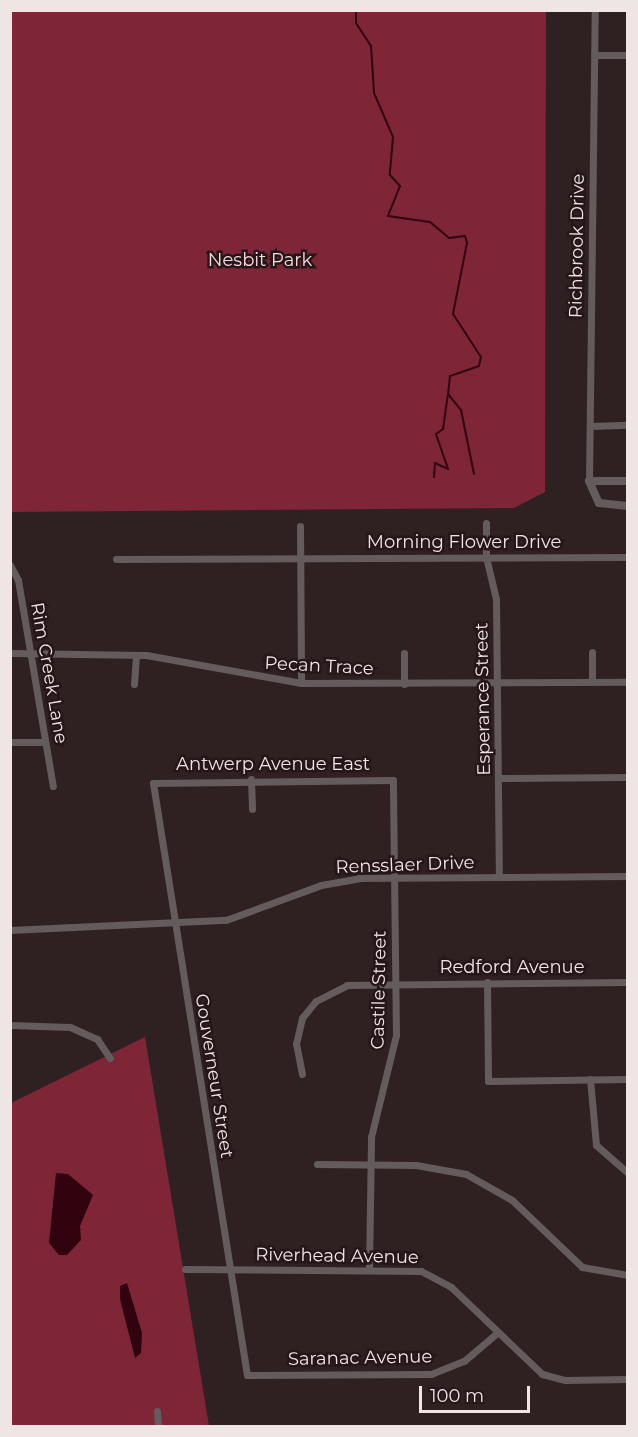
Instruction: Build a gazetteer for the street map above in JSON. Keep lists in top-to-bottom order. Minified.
{"streets":{"street":["Richbrook Drive","Morning Flower Drive","Pecan Trace","Rim Creek Lane","Esperance Street","Antwerp Avenue East","Rensslaer Drive","Redford Avenue","Castile Street","Gouverneur Street","Riverhead Avenue","Saranac Avenue"]},"crossings":[["Morning Flower Drive","Esperance Street"],["Pecan Trace","Rim Creek Lane"],["Pecan Trace","Esperance Street"],["Esperance Street","Rensslaer Drive"],["Antwerp Avenue East","Castile Street"],["Antwerp Avenue East","Gouverneur Street"],["Rensslaer Drive","Castile Street"],["Rensslaer Drive","Gouverneur Street"],["Redford Avenue","Castile Street"],["Castile Street","Riverhead Avenue"],["Gouverneur Street","Riverhead Avenue"],["Gouverneur Street","Saranac Avenue"],["Riverhead Avenue","Saranac Avenue"]],"parks":["Nesbit Park"],"scale_bar":"100 m"}
